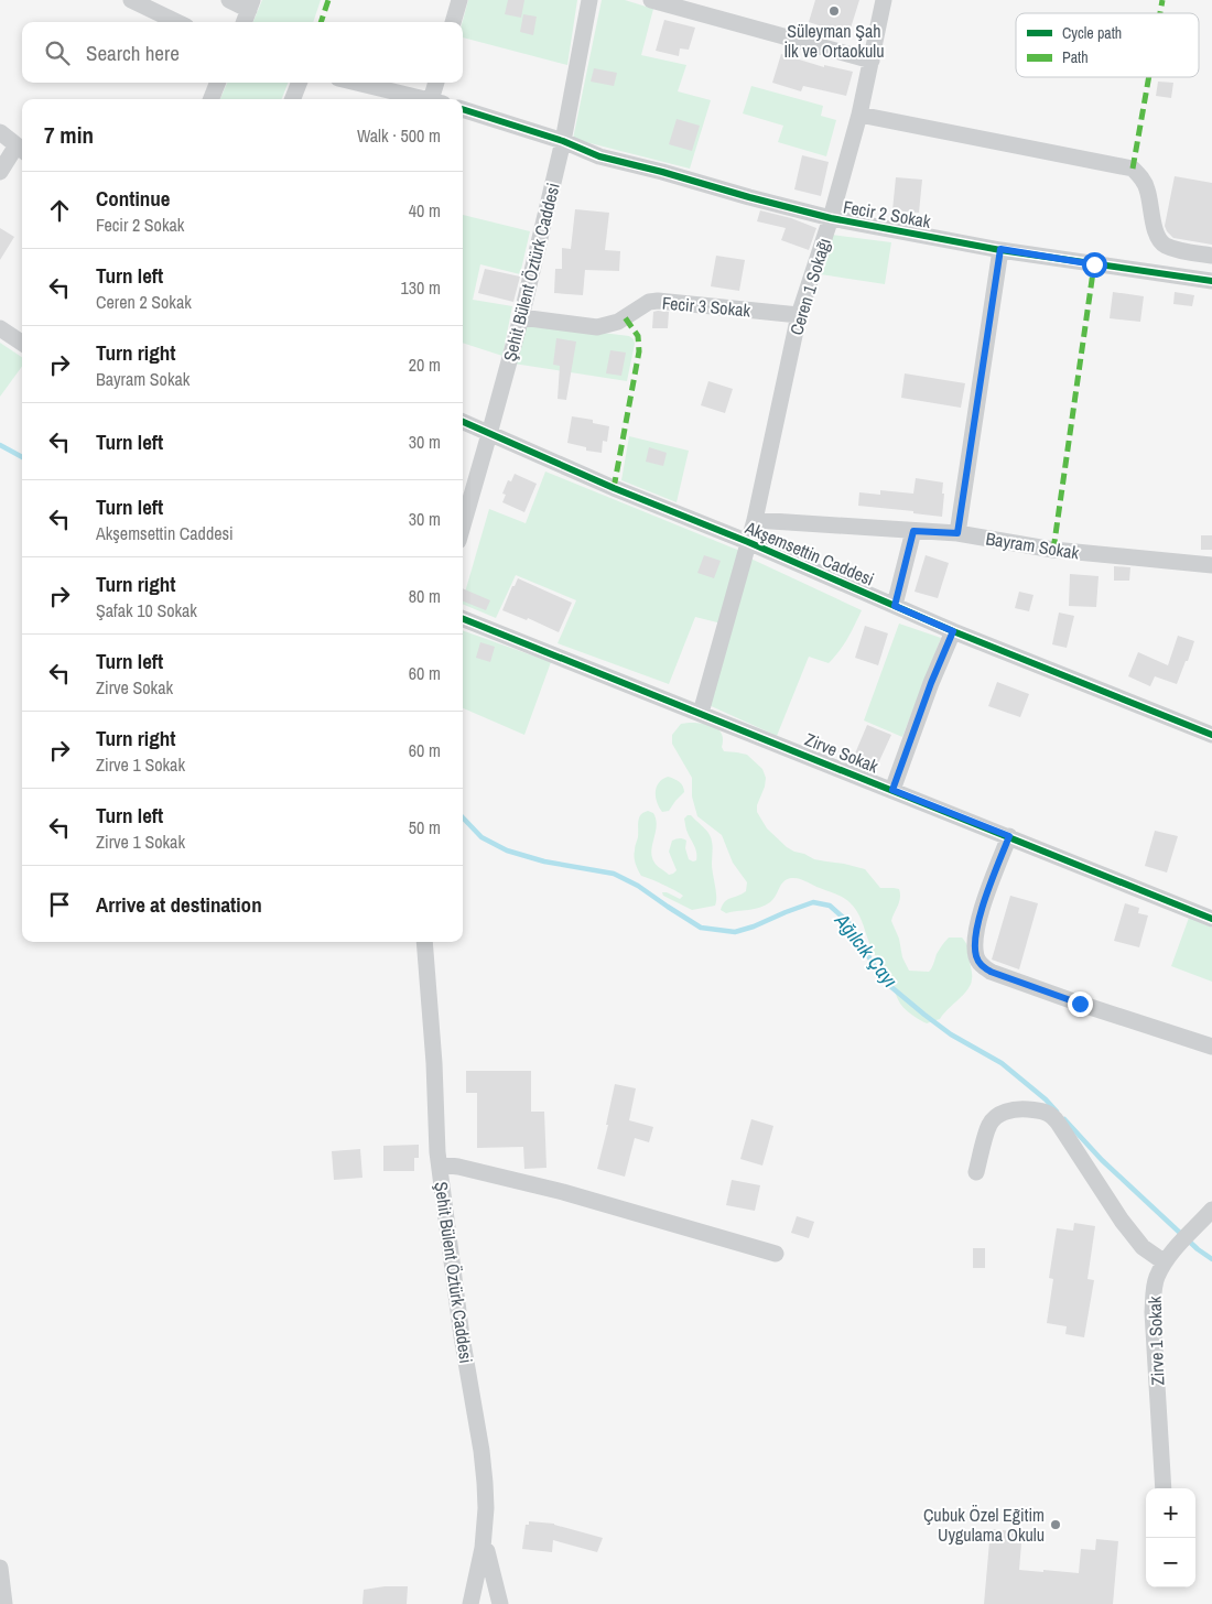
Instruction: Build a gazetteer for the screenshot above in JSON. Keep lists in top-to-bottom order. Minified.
{"streets":{"street":["Fecir 2 Sokak","Şehit Bülent Öztürk Caddesi","Ceren 1 Sokağı","Fecir 3 Sokak","Bayram Sokak","Akşemsettin Caddesi","Zirve Sokak","Zirve 1 Sokak"]},"crossings":[["Fecir 2 Sokak","Şehit Bülent Öztürk Caddesi"],["Fecir 2 Sokak","Ceren 1 Sokağı"],["Şehit Bülent Öztürk Caddesi","Fecir 3 Sokak"],["Şehit Bülent Öztürk Caddesi","Akşemsettin Caddesi"],["Ceren 1 Sokağı","Fecir 3 Sokak"],["Ceren 1 Sokağı","Bayram Sokak"],["Ceren 1 Sokağı","Akşemsettin Caddesi"],["Ceren 1 Sokağı","Zirve Sokak"]],"water":["Ağılcık Çayı"],"places":["Süleyman Şah İlk ve Ortaokulu","Çubuk Özel Eğitim Uygulama Okulu"],"legend":["Cycle path","Path"],"page":{"search":"Search here","heading":["7 min","Walk · 500 m"],"list":[["Continue","Fecir 2 Sokak","40 m"],["Turn left","Ceren 2 Sokak","130 m"],["Turn right","Bayram Sokak","20 m"],["Turn left","30 m"],["Turn left","Akşemsettin Caddesi","30 m"],["Turn right","Şafak 10 Sokak","80 m"],["Turn left","Zirve Sokak","60 m"],["Turn right","Zirve 1 Sokak","60 m"],["Turn left","Zirve 1 Sokak","50 m"],"Arrive at destination"],"map_buttons":["+","−"]}}
